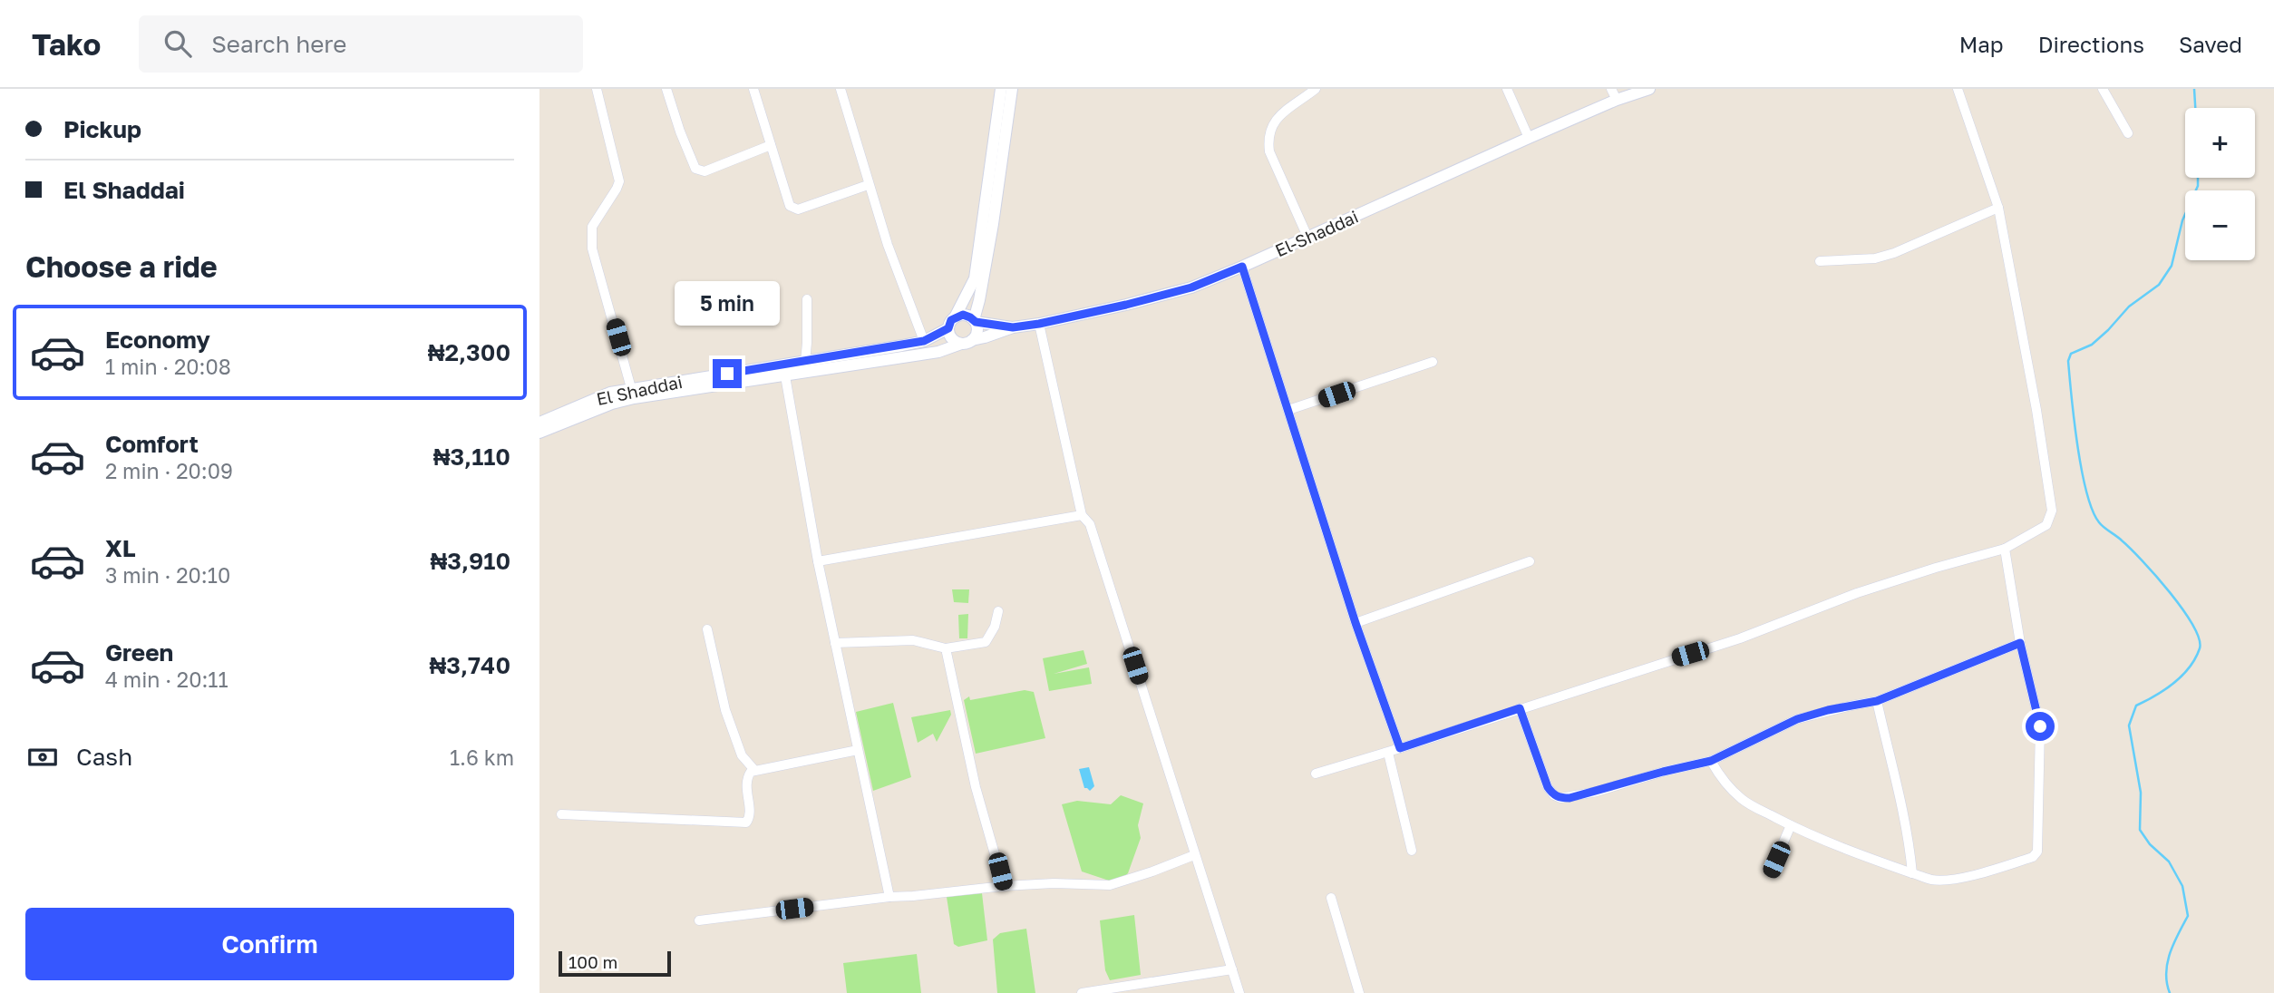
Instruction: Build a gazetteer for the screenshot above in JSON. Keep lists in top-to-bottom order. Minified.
{"streets":{"street":["El-Shaddai","El Shaddai"]},"scale_bar":"100 m","page":{"header":"Tako","search":"Search here","nav":["Map","Directions","Saved"],"banner":["Pickup","El Shaddai"],"map_buttons":["+","−"],"heading":"Choose a ride","bubble":"5 min","list":[{"name":"Economy","note":"1 min · 20:08","value":"₦2,300"},{"name":"Comfort","note":"2 min · 20:09","value":"₦3,110"},{"name":"XL","note":"3 min · 20:10","value":"₦3,910"},{"name":"Green","note":"4 min · 20:11","value":"₦3,740"}],"pay":["Cash","1.6 km"],"buttons":"Confirm","scale":"100 m"}}
